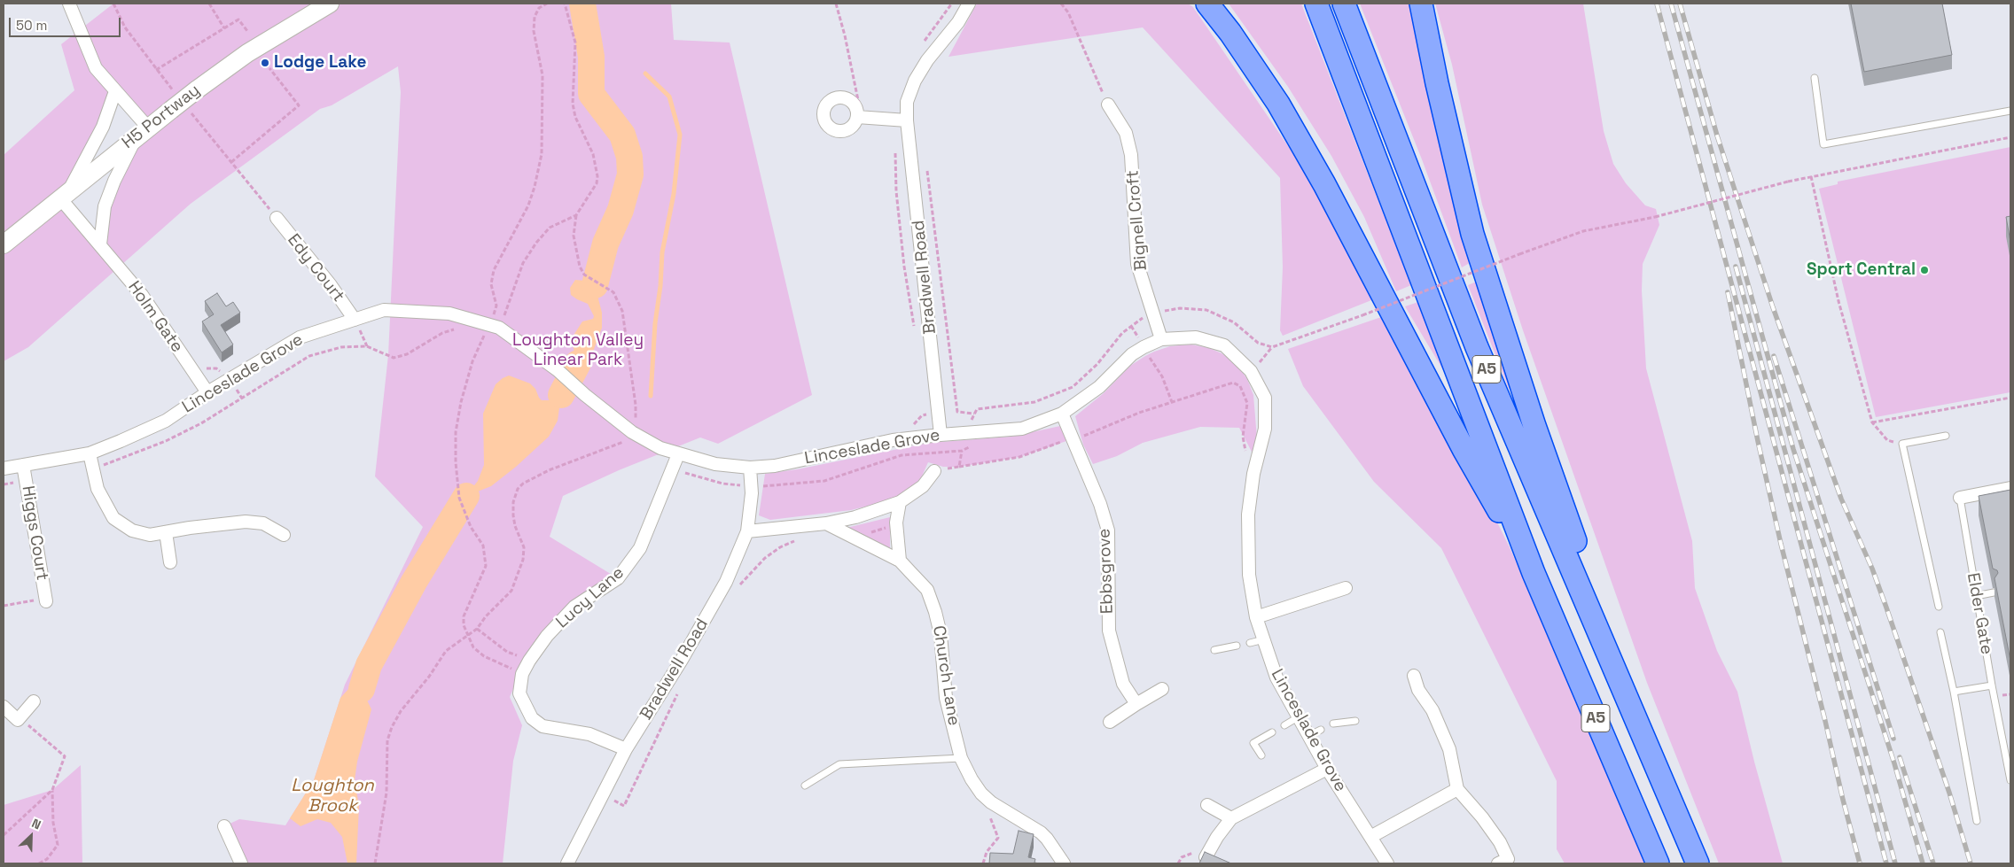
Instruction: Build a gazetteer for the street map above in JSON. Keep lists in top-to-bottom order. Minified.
{"streets":{"highway":["A5"],"street":["H5 Portway","Bignell Croft","Edy Court","Bradwell Road","Holm Gate","Linceslade Grove","Higgs Court","Ebbsgrove","Lucy Lane","Elder Gate","Church Lane"]},"crossings":[["H5 Portway","Holm Gate"],["Bignell Croft","Linceslade Grove"],["Edy Court","Linceslade Grove"],["Bradwell Road","Linceslade Grove"],["Bradwell Road","Lucy Lane"],["Holm Gate","Linceslade Grove"],["Linceslade Grove","Higgs Court"],["Linceslade Grove","Ebbsgrove"],["Linceslade Grove","Lucy Lane"]],"water":["Loughton Brook"],"parks":["Loughton Valley Linear Park"],"places":["Lodge Lake","Sport Central"],"scale_bar":"50 m","north":"top right"}
